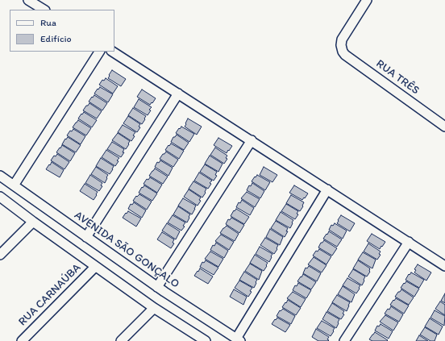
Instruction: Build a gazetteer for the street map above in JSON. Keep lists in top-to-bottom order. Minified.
{"streets":{"street":["RUA TRÊS","AVENIDA SÃO GONÇALO","RUA CARNAÚBA"]},"legend":["Rua","Edifício"]}
